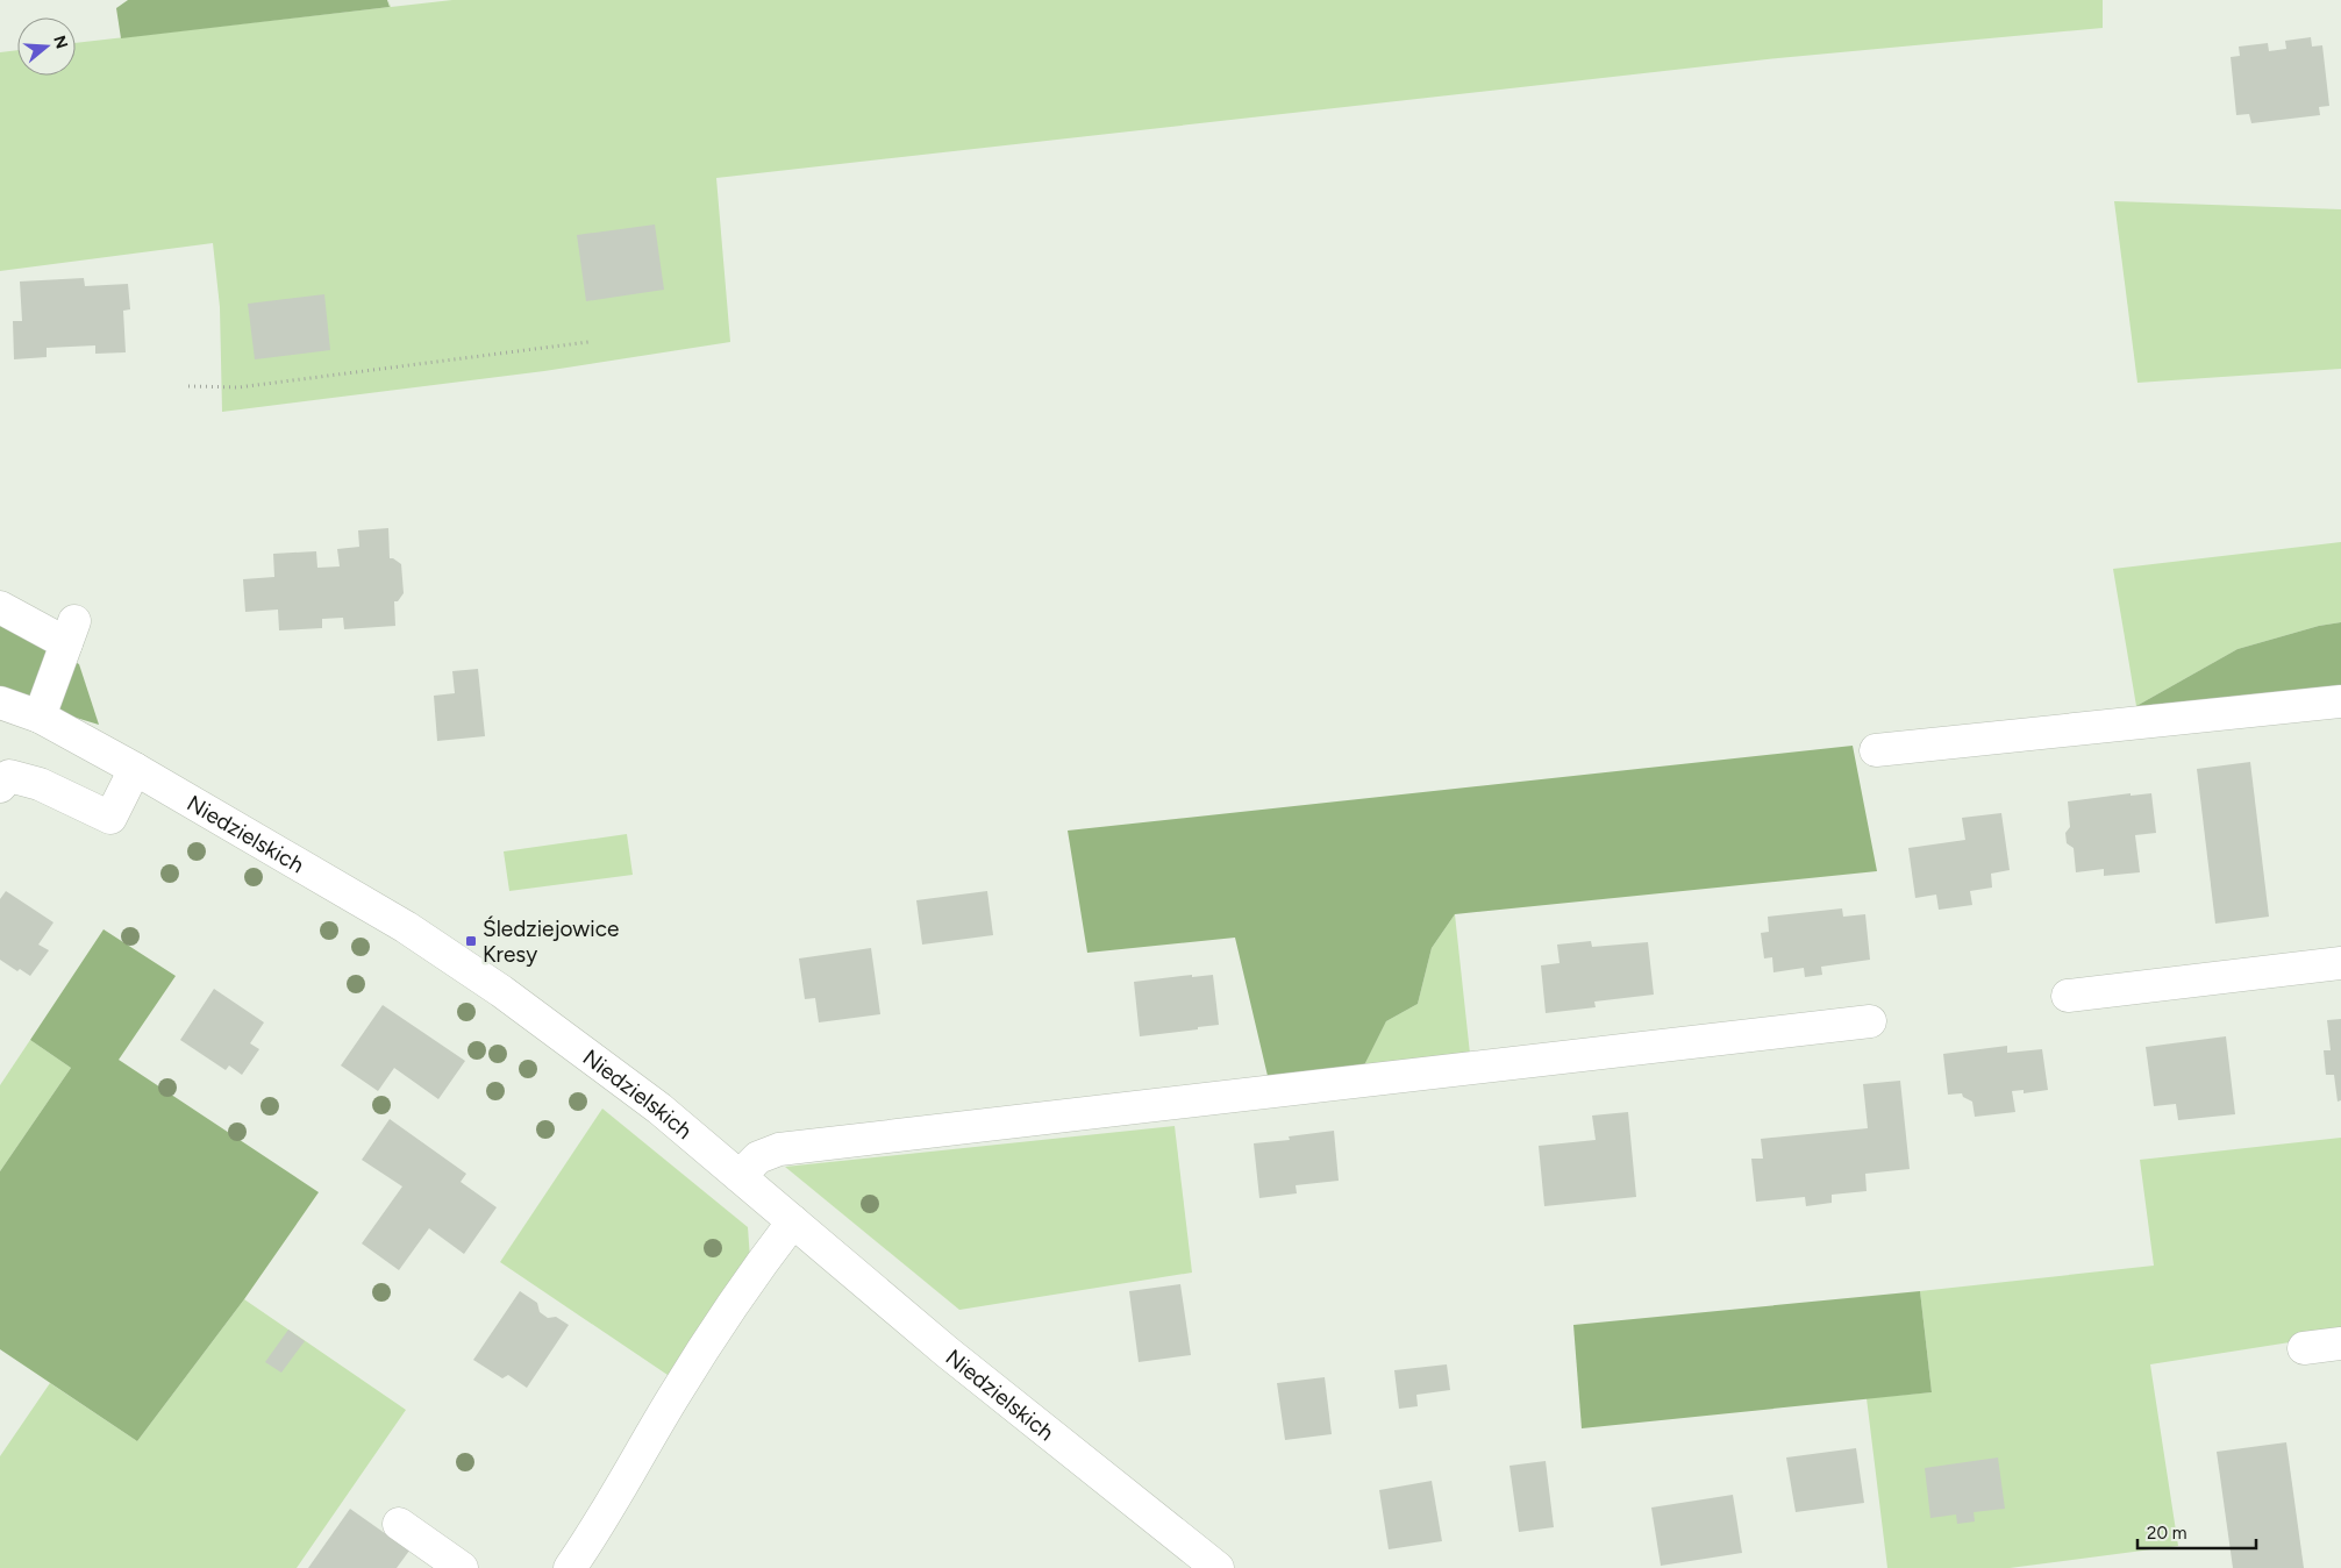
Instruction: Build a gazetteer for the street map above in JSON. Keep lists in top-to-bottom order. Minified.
{"streets":{"street":["Niedzielskich"]},"places":{"transit":["Śledziejowice Kresy"]},"scale_bar":"20 m","north":"right"}
